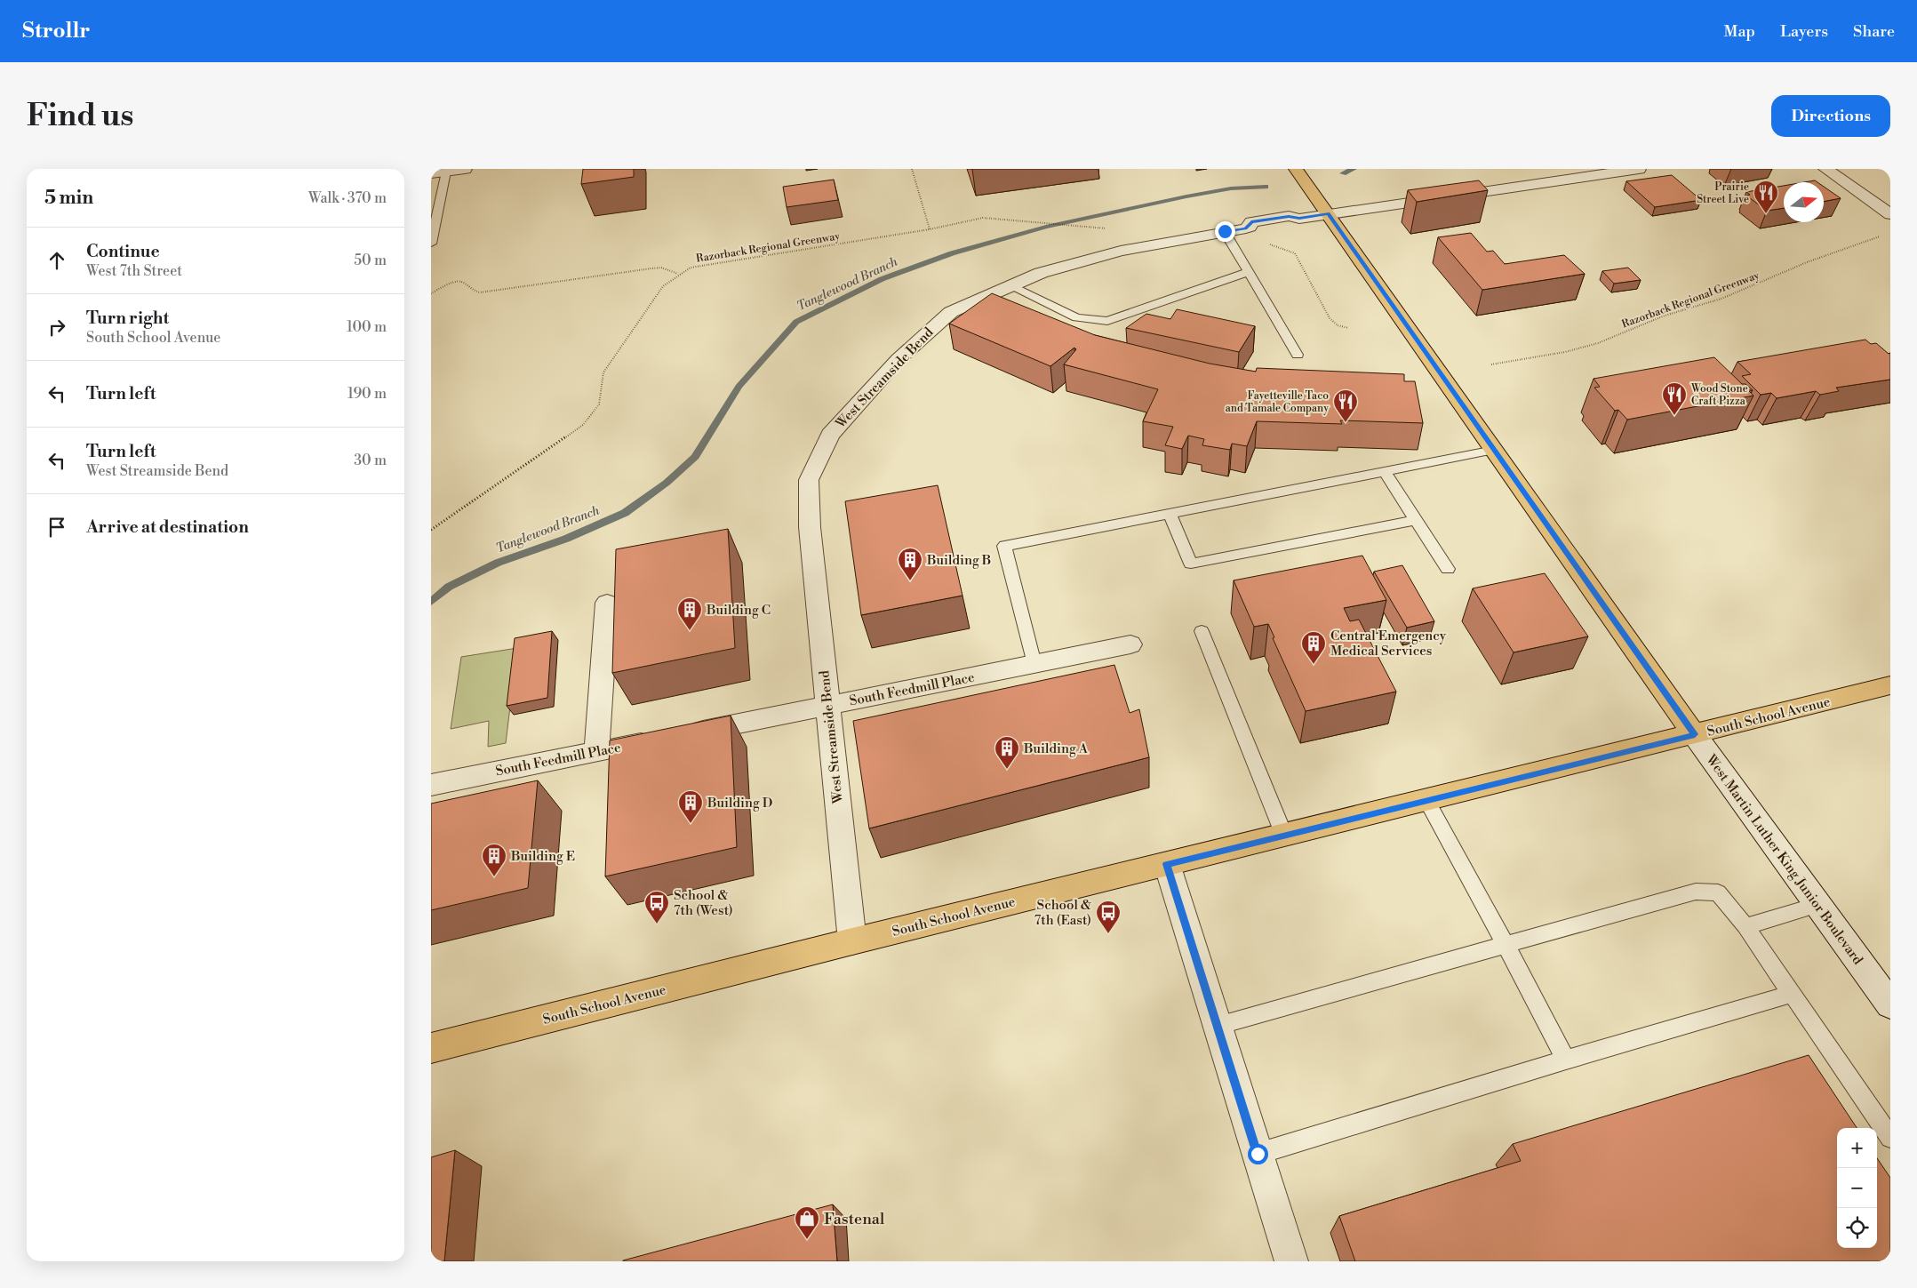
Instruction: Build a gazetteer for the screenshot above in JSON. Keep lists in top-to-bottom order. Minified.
{"streets":{"main road":["South School Avenue","West Martin Luther King Junior Boulevard"],"street":["West Streamside Bend","South Feedmill Place"],"path":["Razorback Regional Greenway"]},"crossings":[["West Streamside Bend","South Feedmill Place"],["West Streamside Bend","South School Avenue"],["West Streamside Bend","West Martin Luther King Junior Boulevard"],["South School Avenue","West Martin Luther King Junior Boulevard"]],"water":["Tanglewood Branch"],"places":{"restaurant":["Prairie Street Live","Wood Stone Craft Pizza","Fayetteville Taco and Tamale Company"],"building":["Building B","Building C","Central Emergency Medical Services","Building A","Building D","Building E"],"bus stop":["School & 7th (West)","School & 7th (East)"],"shop":["Fastenal"]},"north":"right","page":{"header":"Strollr","nav":["Map","Layers","Share"],"buttons":"Directions","title":"Find us","heading":["5 min","Walk · 370 m"],"list":[["Continue","West 7th Street","50 m"],["Turn right","South School Avenue","100 m"],["Turn left","190 m"],["Turn left","West Streamside Bend","30 m"],"Arrive at destination"],"map_buttons":["+","−"]}}
